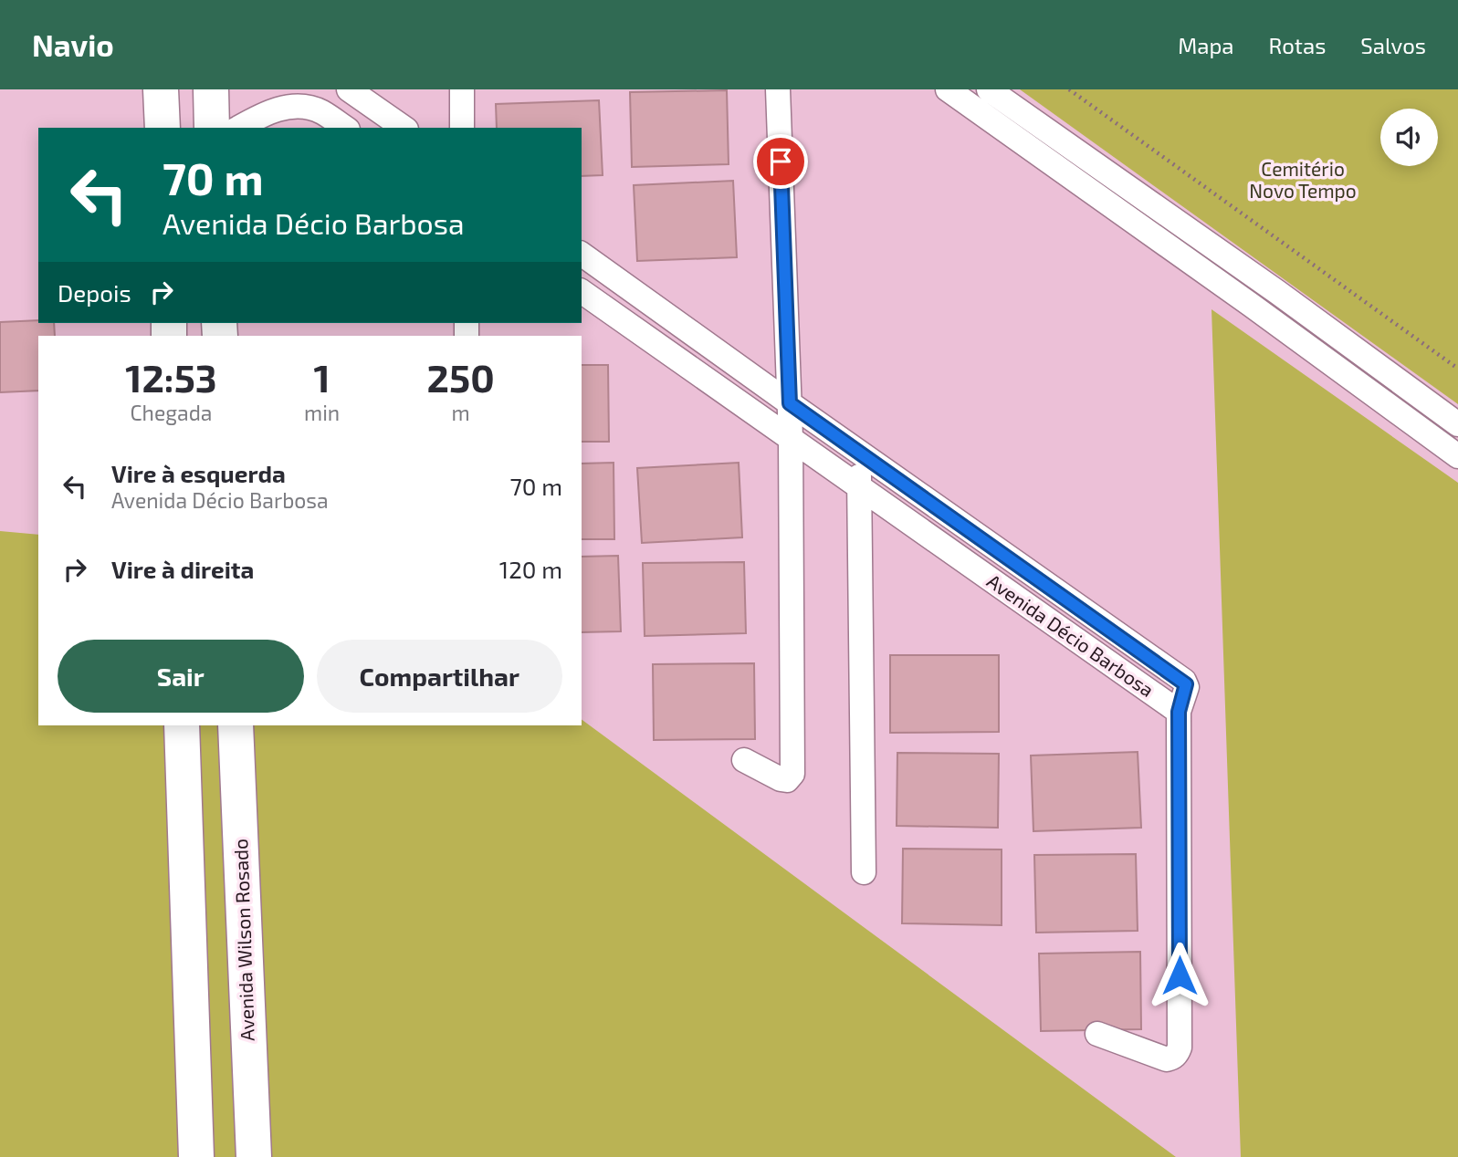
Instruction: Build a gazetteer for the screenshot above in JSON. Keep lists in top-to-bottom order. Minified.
{"streets":{"highway":["Avenida Wilson Rosado"],"street":["Avenida Décio Barbosa"]},"parks":["Cemitério Novo Tempo"],"page":{"header":"Navio","nav":["Mapa","Rotas","Salvos"],"turn":["70 m","Avenida Décio Barbosa"],"then":"Depois","eta":["12:53","Chegada","1","min","250","m"],"list":[{"name":"Vire à esquerda","note":"Avenida Décio Barbosa","value":"70 m"},{"name":"Vire à direita","value":"120 m"}],"buttons":["Sair","Compartilhar"]}}
